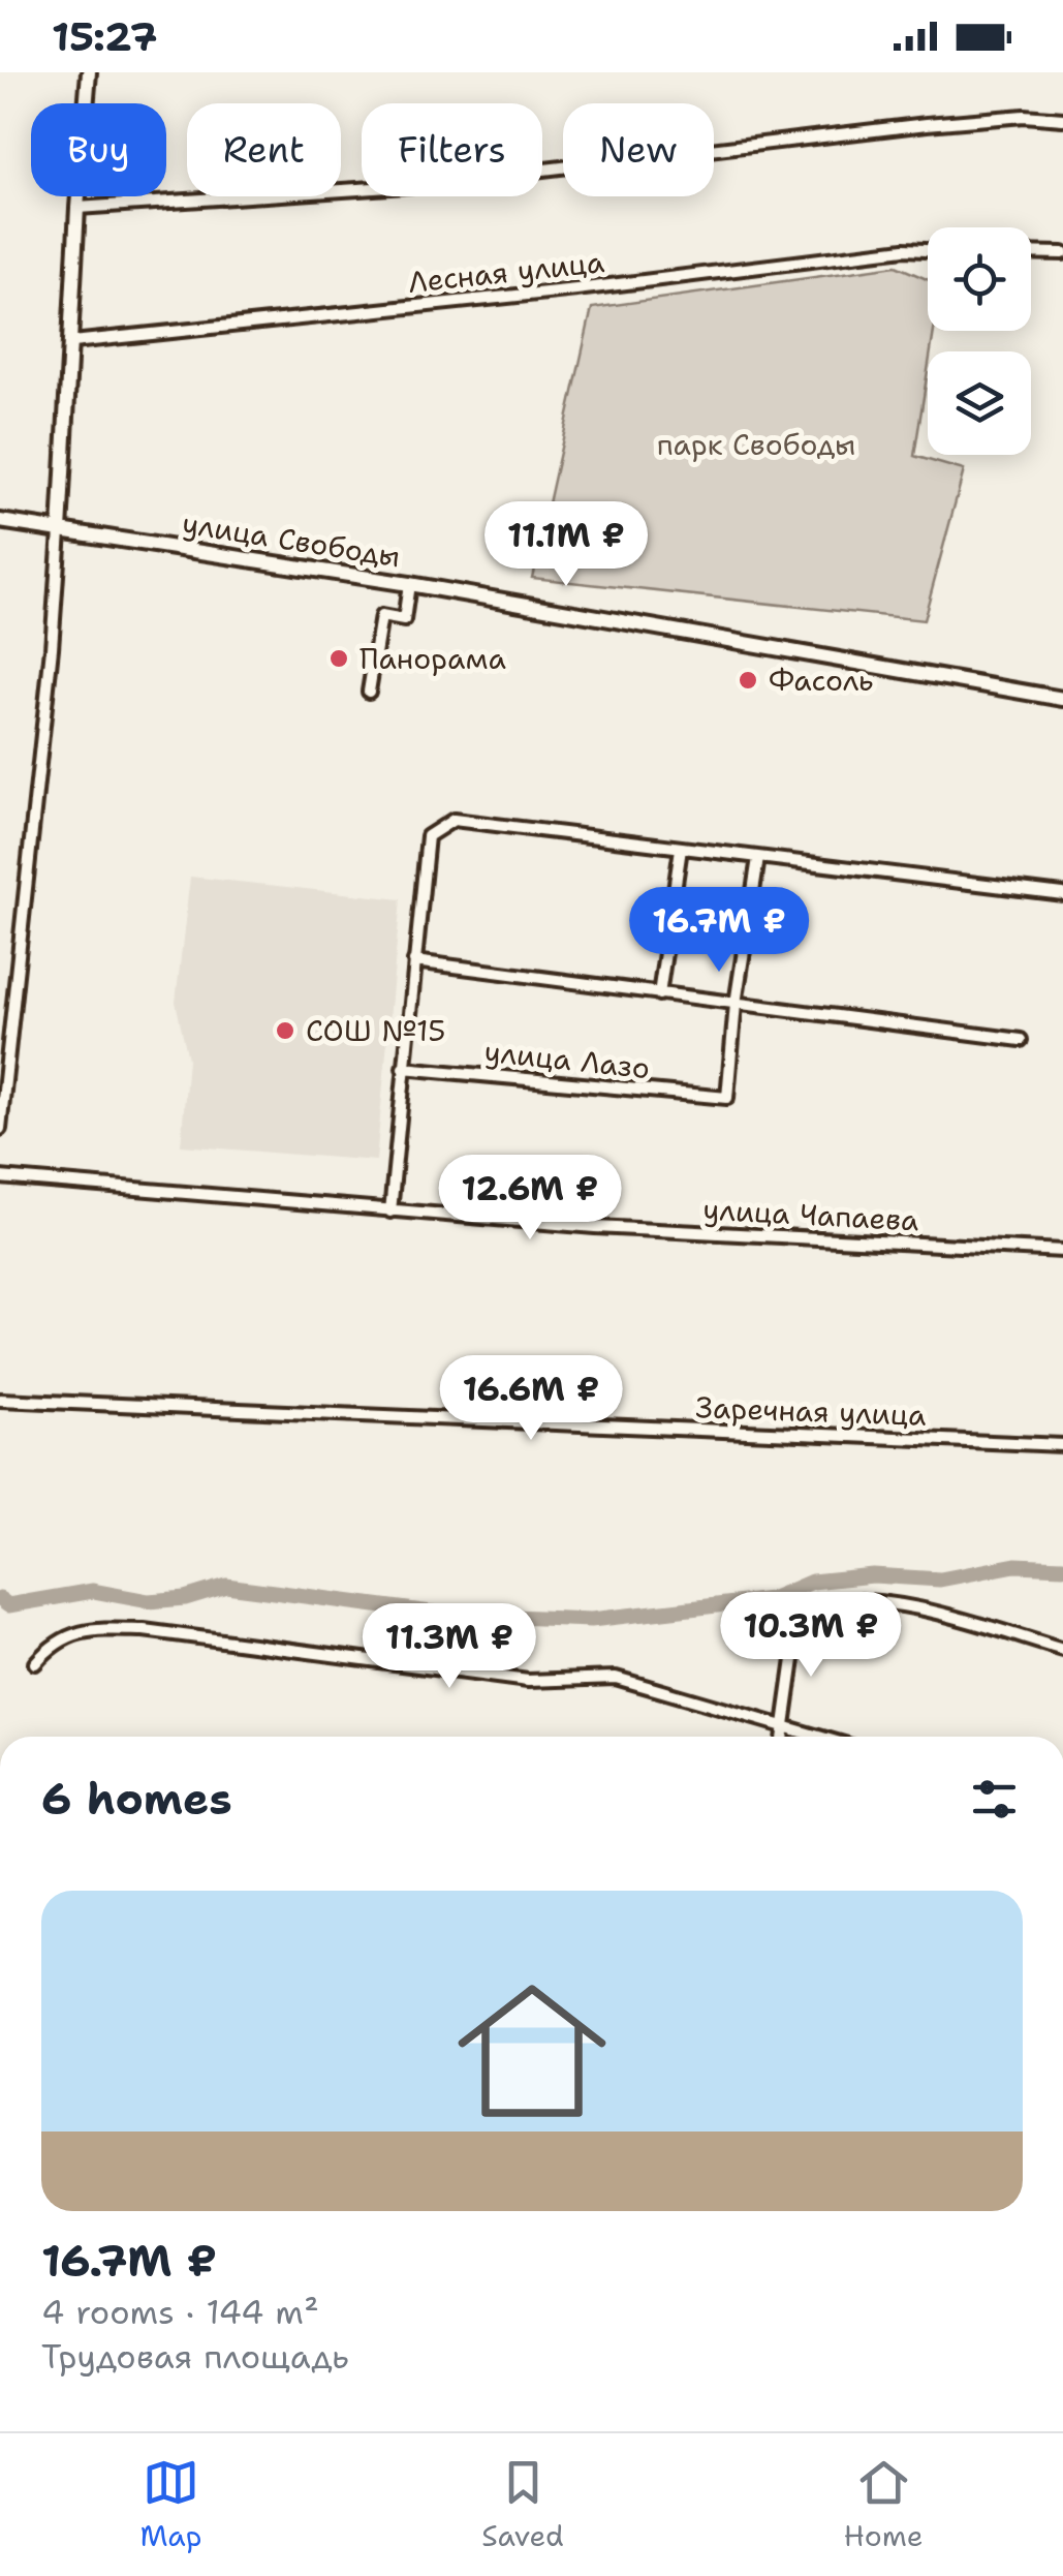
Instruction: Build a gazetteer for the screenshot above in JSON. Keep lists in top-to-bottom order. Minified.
{"streets":{"main road":["улица Свободы"],"street":["Лесная улица","улица Лазо","улица Чапаева","Заречная улица"]},"parks":["парк Свободы"],"places":["Панорама","Фасоль","СОШ №15"],"page":{"status":"15:27","chip":["Buy","Rent","Filters","New"],"price":["11.1M ₽","16.7M ₽","12.6M ₽","16.6M ₽","10.3M ₽","11.3M ₽"],"heading":"6 homes","list":[{"name":"16.7M ₽","note":"4 rooms · 144 m² · Трудовая площадь"}],"tabs":["Map","Saved","Home"]}}
